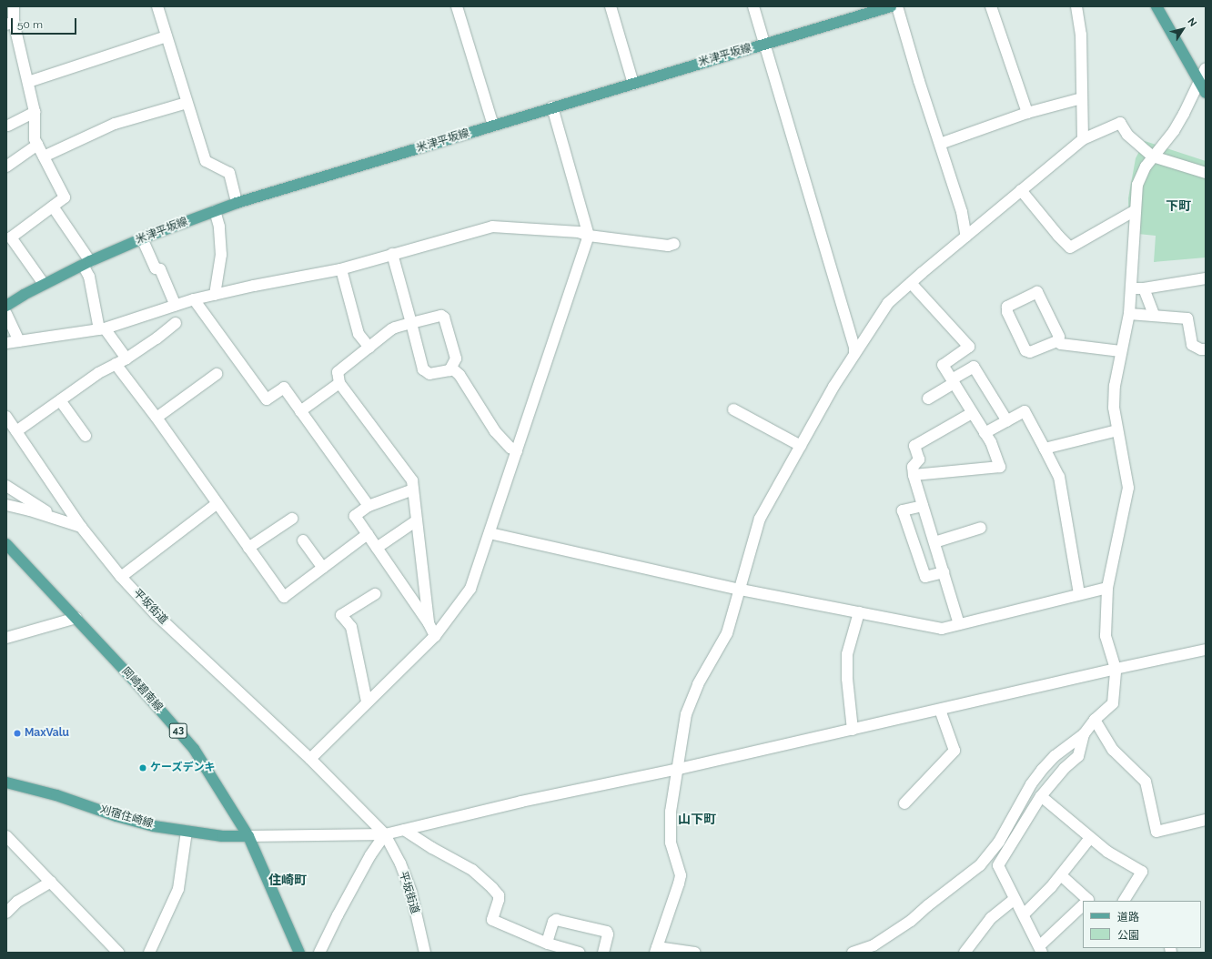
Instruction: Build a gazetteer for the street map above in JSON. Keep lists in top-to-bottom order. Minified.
{"streets":{"main road":["米津平坂線","岡崎碧南線","43","刈宿住崎線"],"street":["平坂街道"]},"crossings":[["岡崎碧南線","刈宿住崎線"]],"districts":["下町","山下町","住崎町"],"places":["MaxValu","ケーズデンキ"],"legend":["道路","公園"],"scale_bar":"50 m","north":"top right"}
